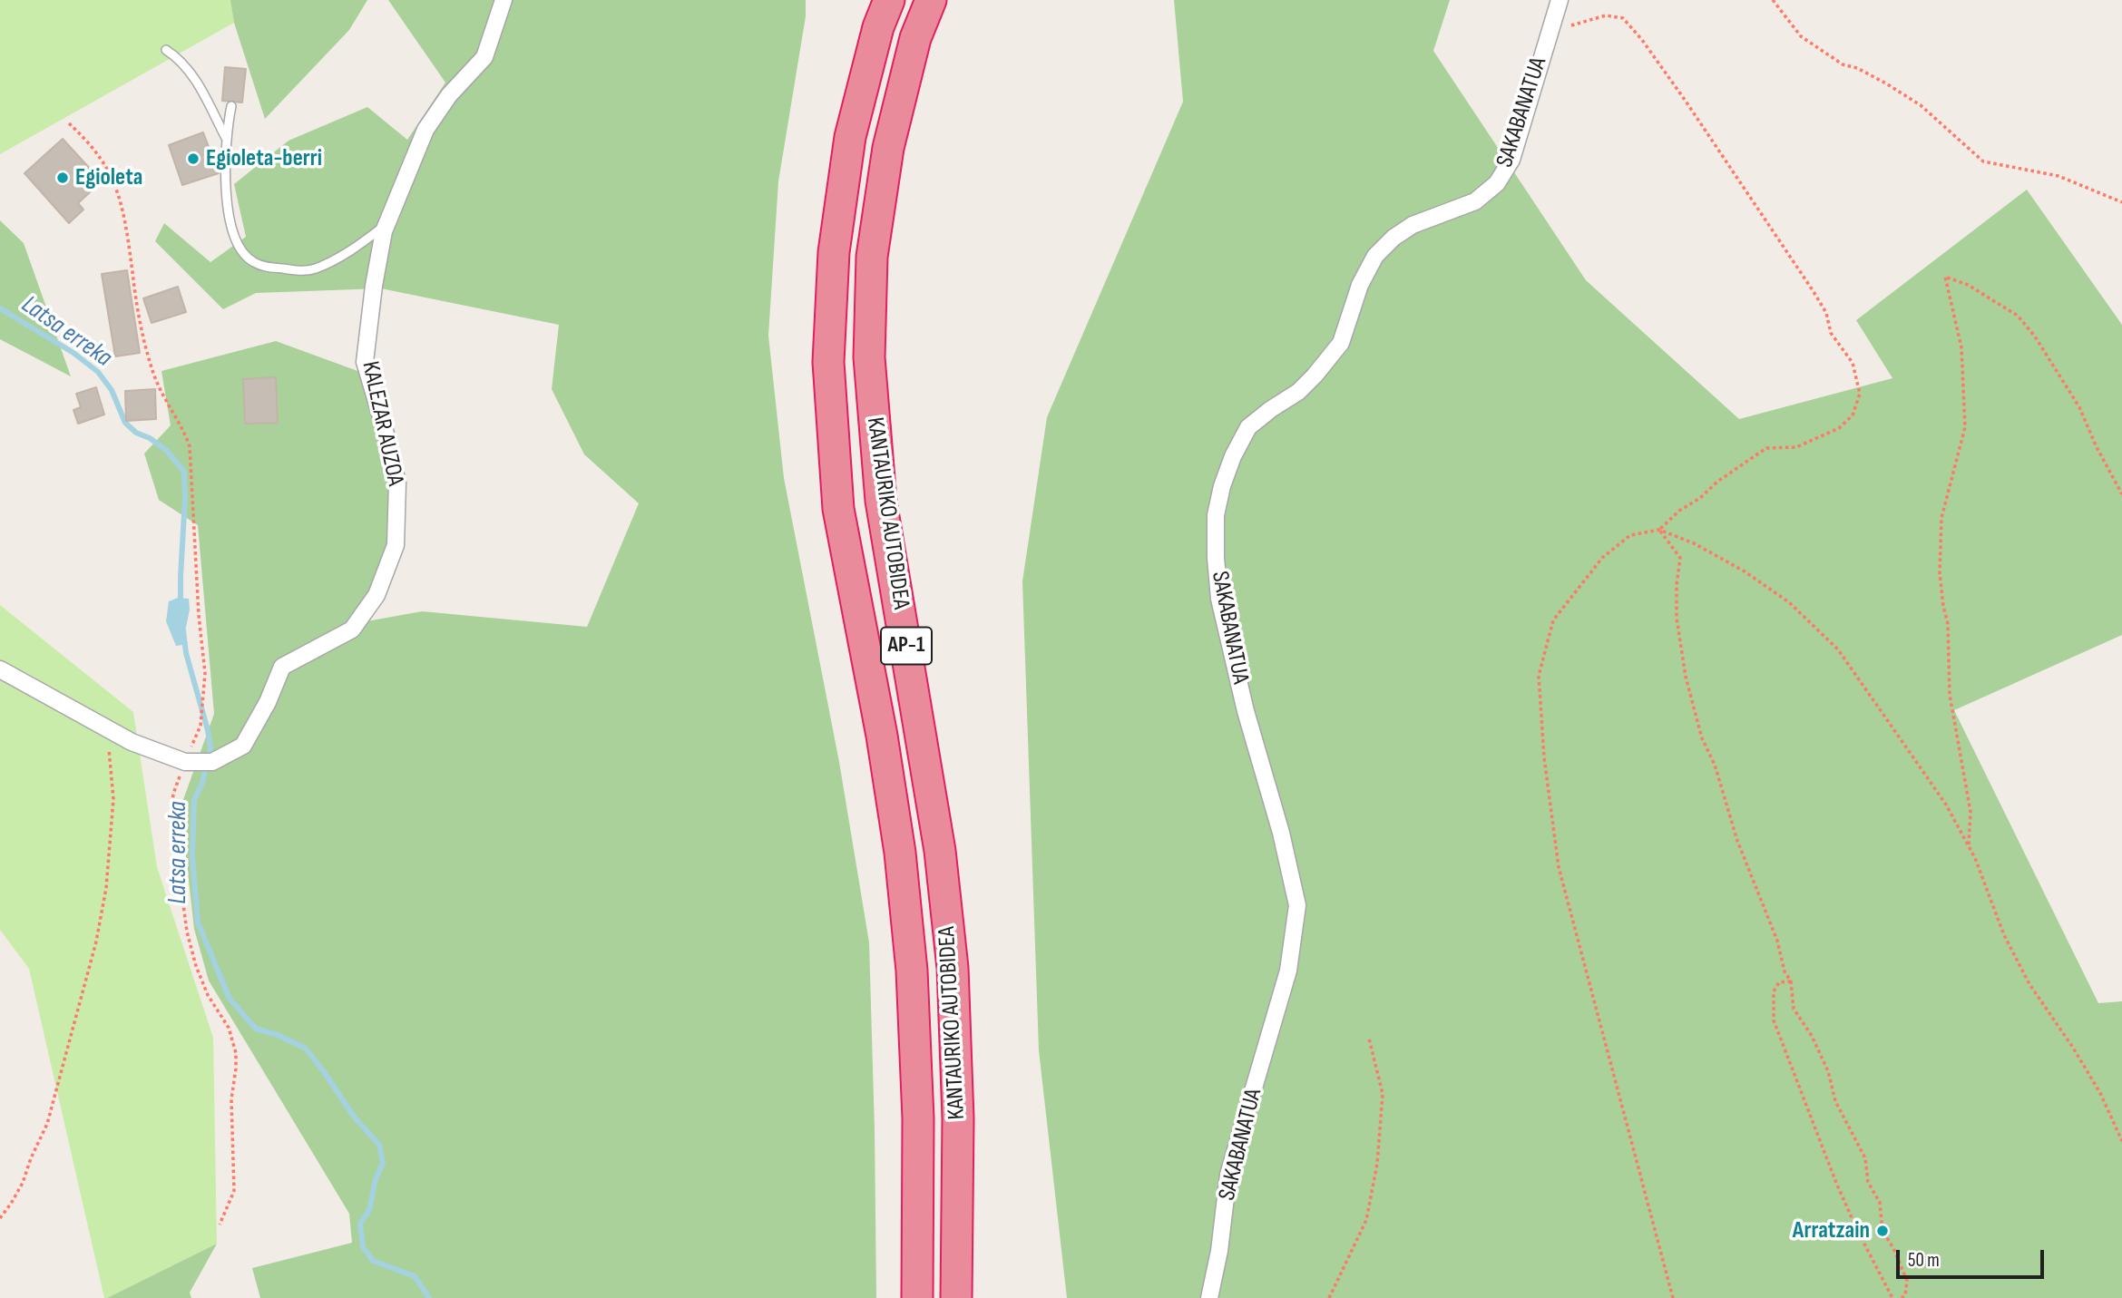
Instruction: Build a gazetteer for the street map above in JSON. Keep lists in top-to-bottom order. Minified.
{"streets":{"highway":["KANTAURIKO AUTOBIDEA","AP-1"],"street":["SAKABANATUA","KALEZAR AUZOA"]},"water":["Latsa erreka"],"places":["Egioleta-berri","Egioleta","Arratzain"],"scale_bar":"50 m"}
